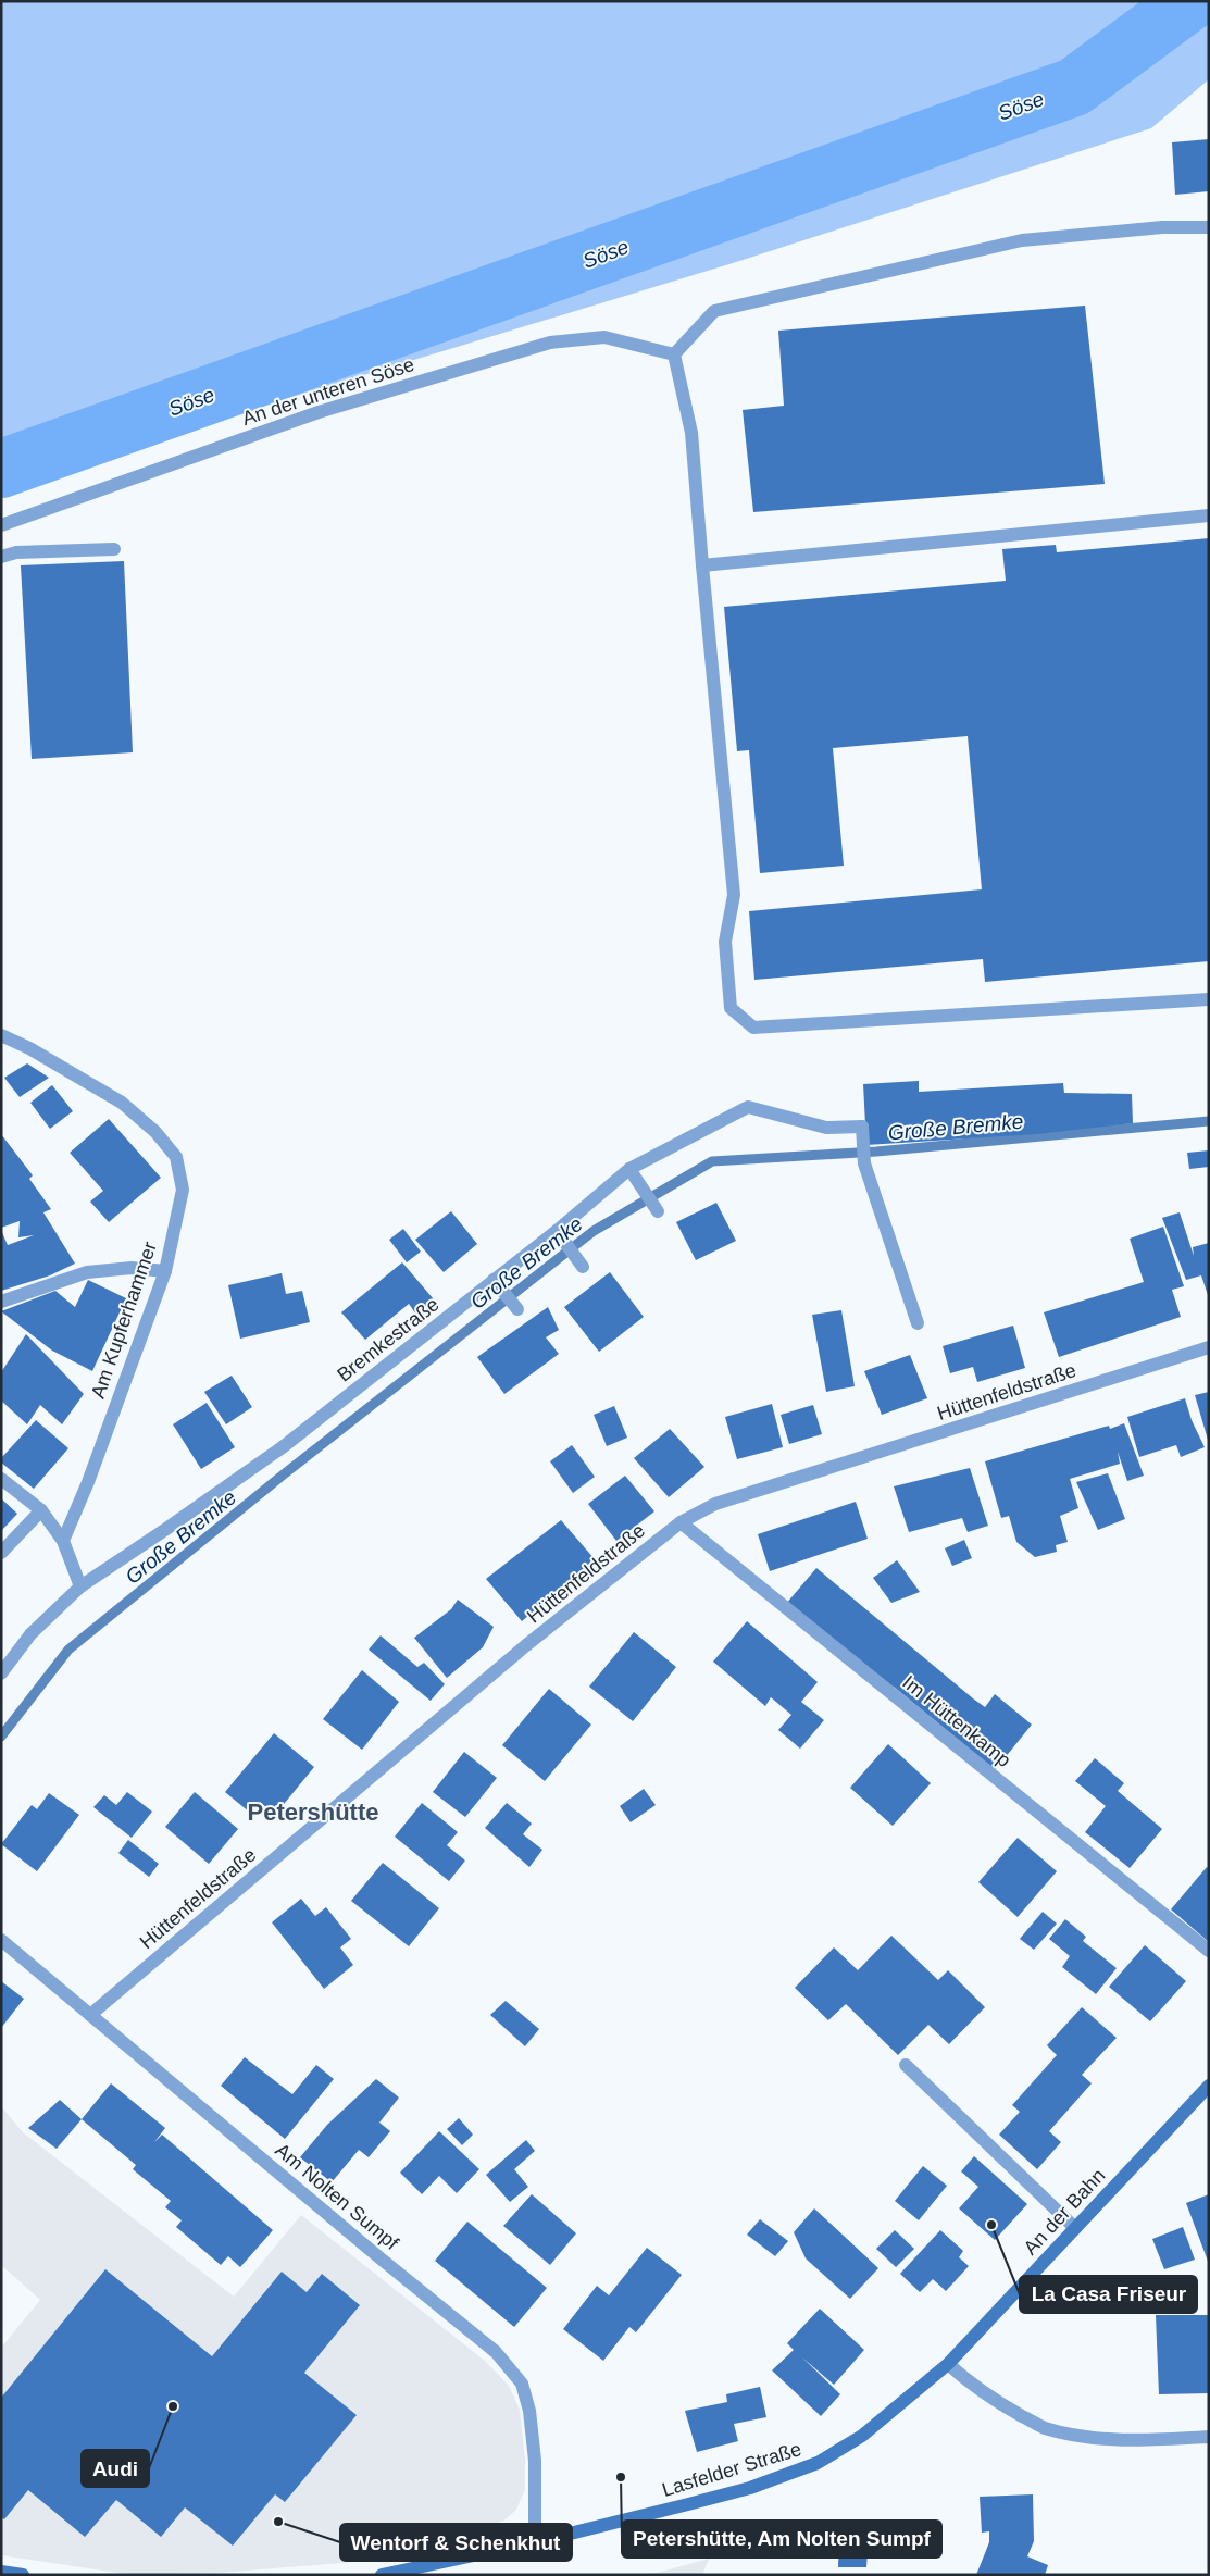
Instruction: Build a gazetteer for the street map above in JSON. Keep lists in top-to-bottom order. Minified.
{"streets":{"street":["An der unteren Söse","Am Kupferhammer","Bremkestraße","Hüttenfeldstraße","Im Hüttenkamp","Am Nolten Sumpf","An der Bahn","Lasfelder Straße"]},"crossings":[["Hüttenfeldstraße","Im Hüttenkamp"],["Hüttenfeldstraße","Am Nolten Sumpf"],["Am Nolten Sumpf","Lasfelder Straße"],["An der Bahn","Lasfelder Straße"]],"districts":["Petershütte"],"water":["Söse","Große Bremke"],"places":["La Casa Friseur","Audi","Petershütte, Am Nolten Sumpf","Wentorf & Schenkhut"]}
